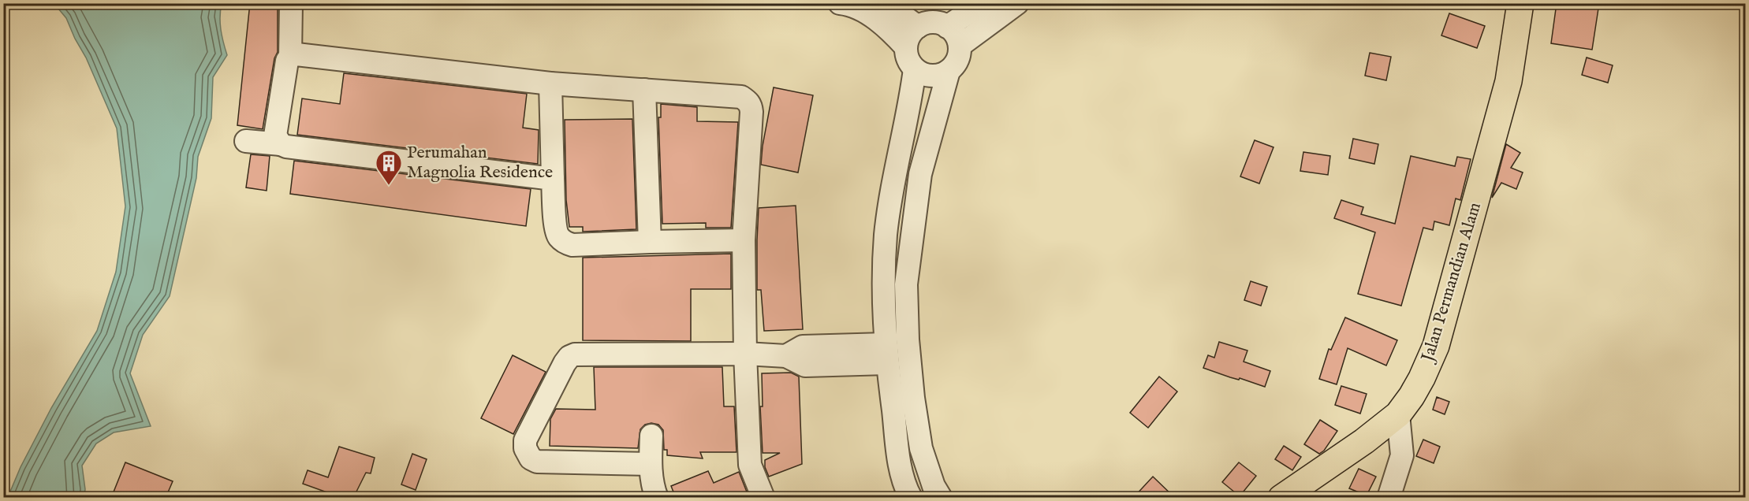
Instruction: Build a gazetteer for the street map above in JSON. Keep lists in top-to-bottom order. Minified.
{"streets":{"main road":["Jalan Permandian Alam"]},"places":{"building":["Perumahan Magnolia Residence"]}}
